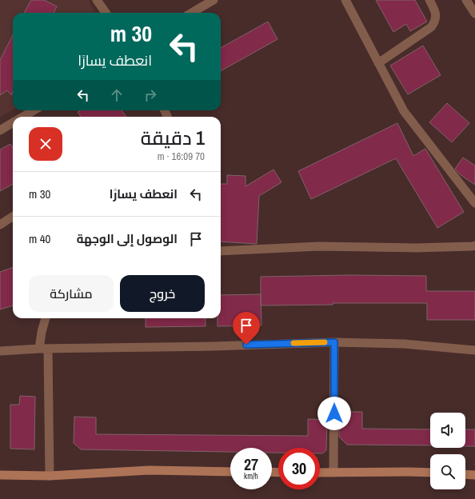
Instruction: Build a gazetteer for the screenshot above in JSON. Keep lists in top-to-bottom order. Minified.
{"page":{"turn":["30 m","انعطف يسارًا"],"heading":["1 دقيقة","70 m · 16:09"],"list":[{"name":"انعطف يسارًا","value":"30 m"},{"name":"الوصول إلى الوجهة","value":"40 m"}],"buttons":["خروج","مشاركة"],"speed":"27 km/h","limit":"30"}}
